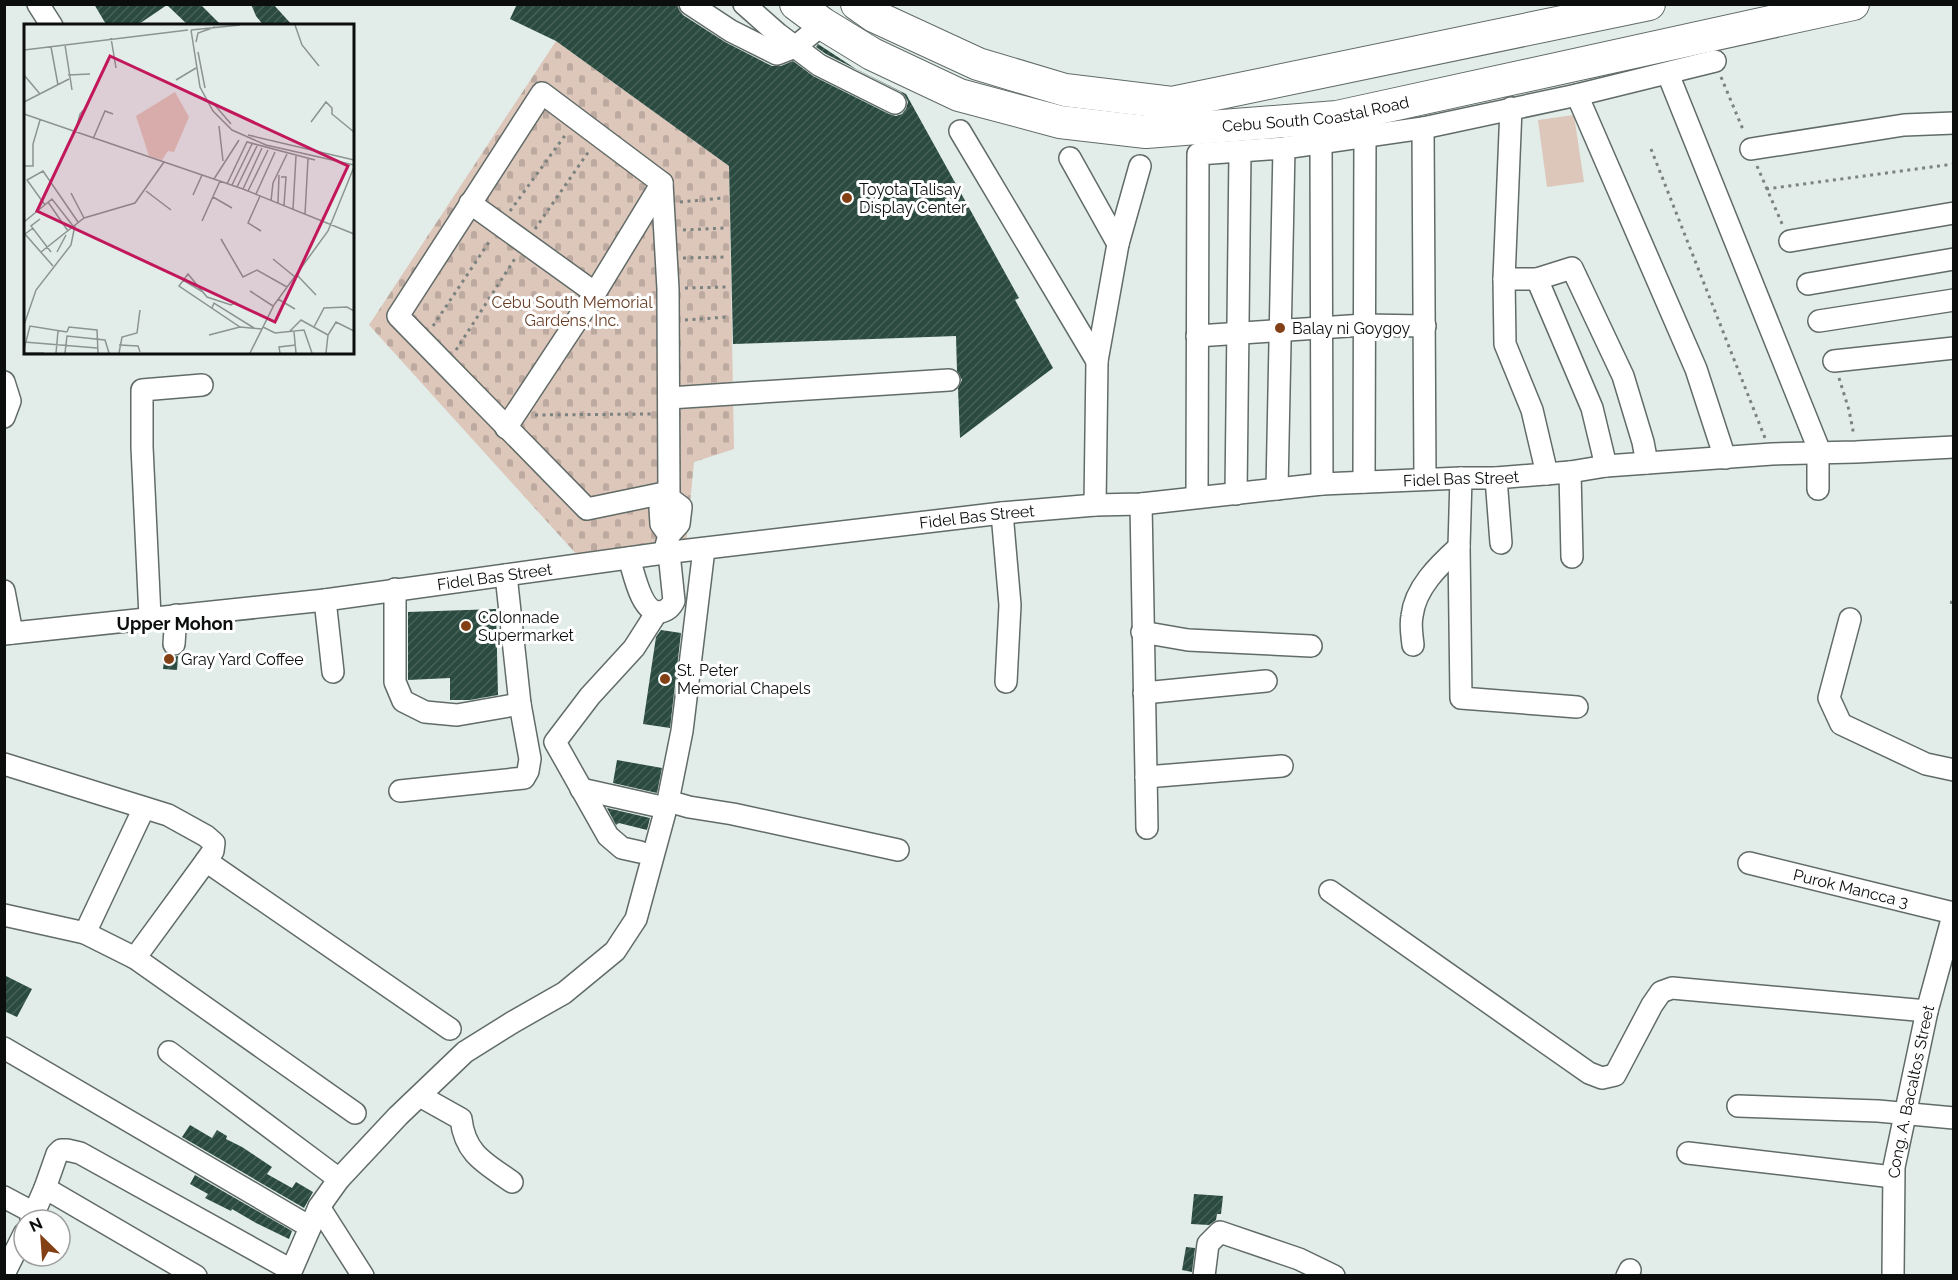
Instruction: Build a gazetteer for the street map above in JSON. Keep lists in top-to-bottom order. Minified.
{"streets":{"highway":["Cebu South Coastal Road"],"street":["Fidel Bas Street","Purok Mancca 3","Cong. A. Bacaltos Street"]},"crossings":[["Purok Mancca 3","Cong. A. Bacaltos Street"]],"districts":["Upper Mohon"],"parks":["Cebu South Memorial Gardens, Inc."],"places":["Toyota Talisay Display Center","Balay ni Goygoy","Colonnade Supermarket","Gray Yard Coffee","St. Peter Memorial Chapels"],"north":"top left"}
